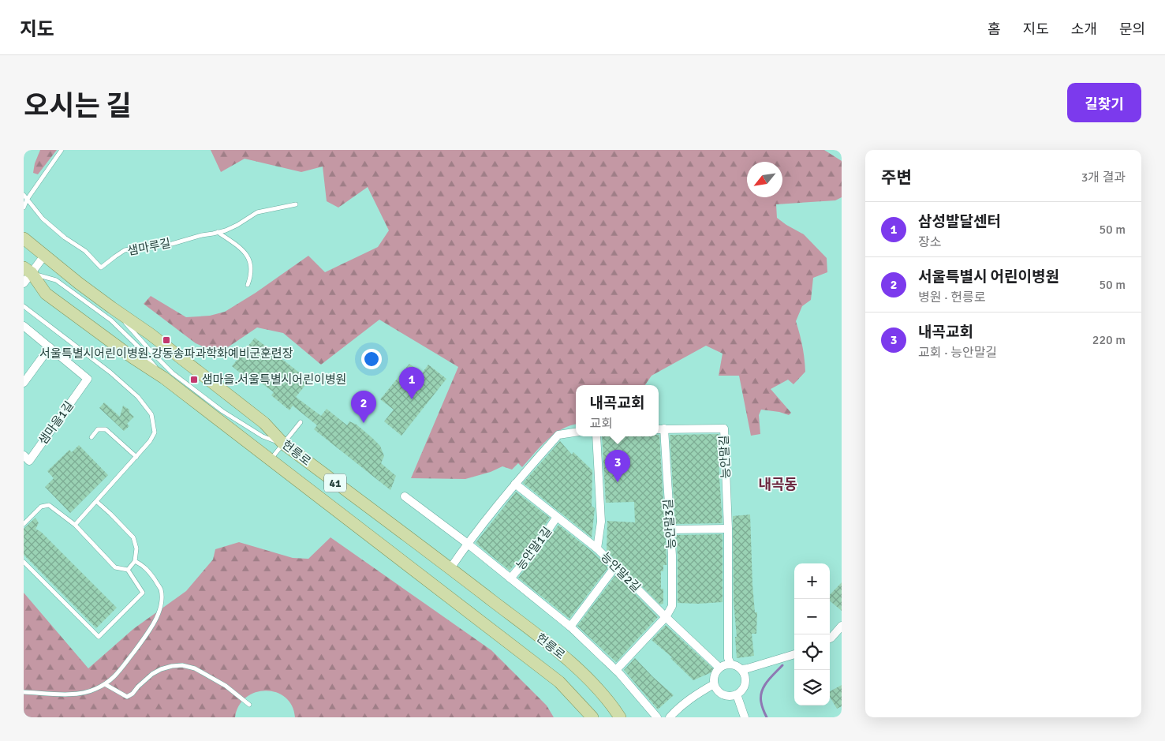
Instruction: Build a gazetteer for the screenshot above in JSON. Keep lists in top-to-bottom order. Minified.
{"streets":{"main road":["헌릉로","41"],"street":["샘마을1길","능안말길","능안말3길","능안말1길","능안말2길"],"lane":["샘마루길"]},"crossings":[["능안말길","능안말3길"],["능안말길","능안말2길"],["능안말3길","능안말2길"],["능안말1길","능안말2길"]],"districts":["내곡동"],"places":{"transit":["서울특별시어린이병원.강동송파과학화예비군훈련장","샘마을.서울특별시어린이병원"]},"north":"bottom left","page":{"header":"지도","nav":["홈","지도","소개","문의"],"title":"오시는 길","buttons":"길찾기","heading":["주변","3개 결과"],"list":[{"mark":"1","name":"삼성발달센터","note":"장소","value":"50 m"},{"mark":"2","name":"서울특별시 어린이병원","note":"병원 · 헌릉로","value":"50 m"},{"mark":"3","name":"내곡교회","note":"교회 · 능안말길","value":"220 m"}],"pins":["1","2","3"],"popup":["내곡교회","교회"],"map_buttons":["+","−"]}}
